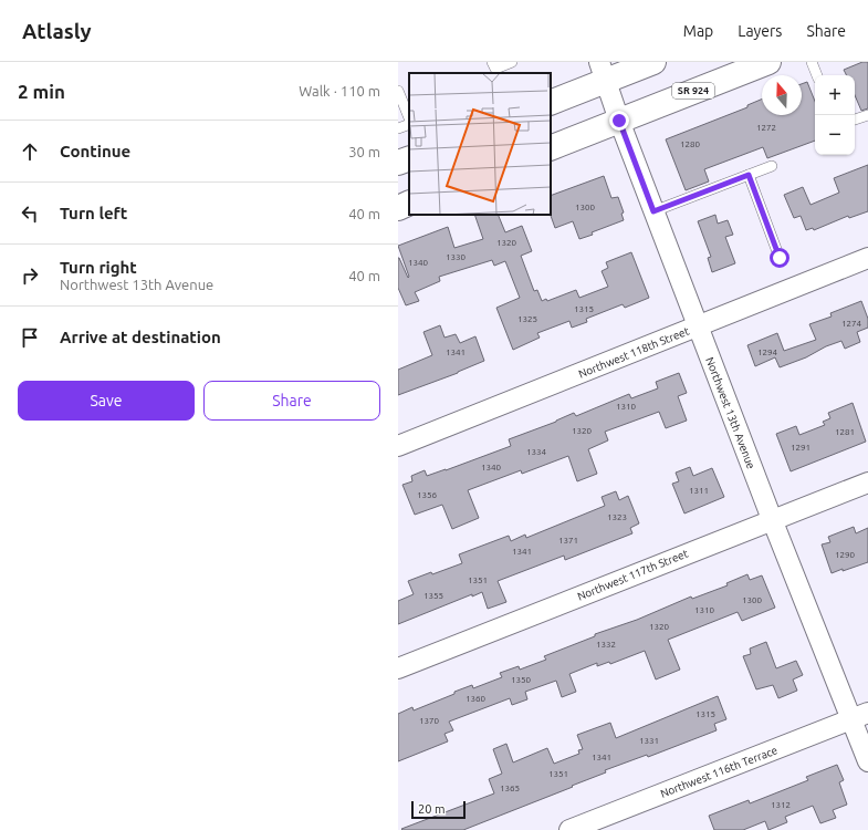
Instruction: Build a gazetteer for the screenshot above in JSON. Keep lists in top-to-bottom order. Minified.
{"streets":{"highway":["SR 924"],"street":["Northwest 118th Street","Northwest 13th Avenue","Northwest 117th Street","Northwest 116th Terrace"]},"crossings":[["SR 924","Northwest 13th Avenue"],["Northwest 118th Street","Northwest 13th Avenue"],["Northwest 13th Avenue","Northwest 117th Street"],["Northwest 13th Avenue","Northwest 116th Terrace"]],"house_numbers":["1272","1280","1300","1320","1330","1340","1315","1325","1274","1341","1294","1310","1320","1281","1291","1334","1340","1311","1356","1323","1371","1341","1290","1351","1355","1300","1310","1320","1332","1350","1360","1315","1370","1331","1341","1351","1365","1312"],"scale_bar":"20 m","north":"top","page":{"header":"Atlasly","nav":["Map","Layers","Share"],"heading":["2 min","Walk · 110 m"],"map_buttons":["+","−"],"list":[["Continue","30 m"],["Turn left","40 m"],["Turn right","Northwest 13th Avenue","40 m"],"Arrive at destination"],"buttons":["Save","Share"],"scale":"20 m"}}
